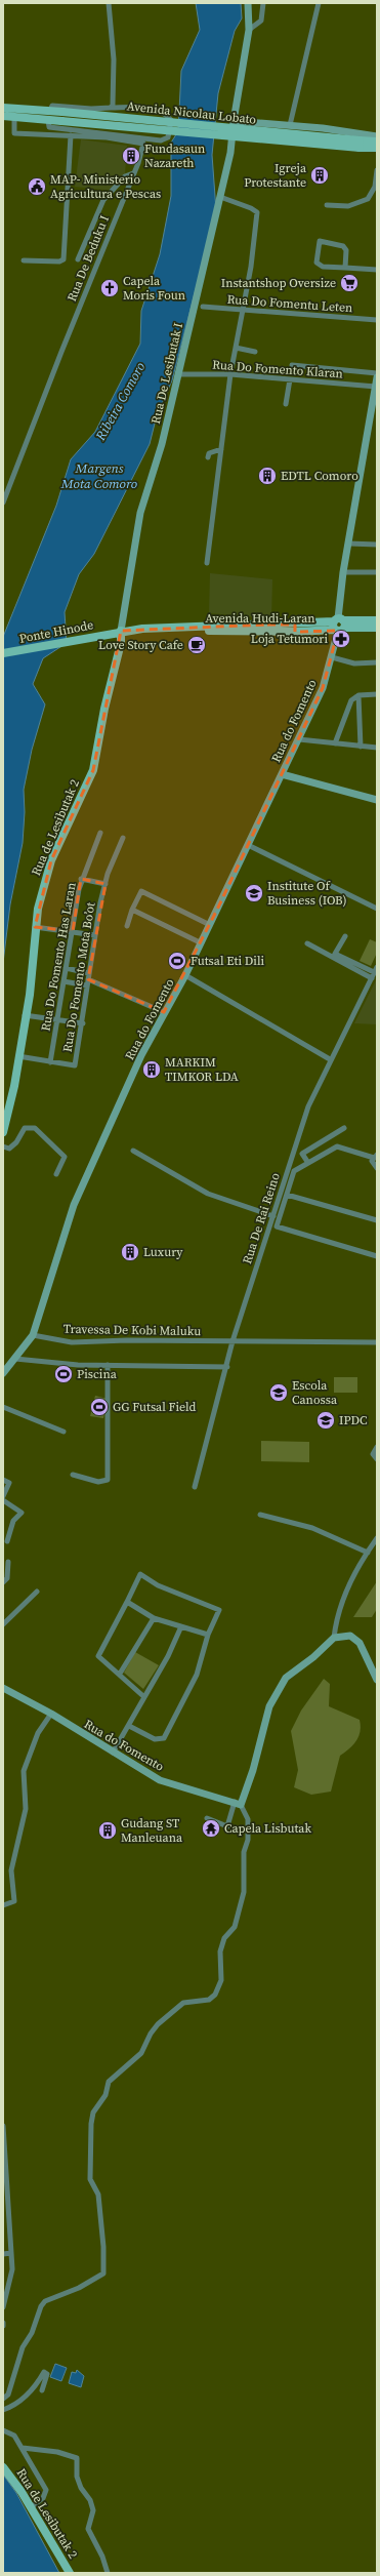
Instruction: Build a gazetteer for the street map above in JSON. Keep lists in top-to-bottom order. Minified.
{"streets":{"main road":["Avenida Nicolau Lobato","Avenida Hudi-Laran","Ponte Hinode","Rua de Lesibutak 2"],"street":["Rua De Beduku I","Rua Do Fomentu Leten","Rua Do Fomento Klaran","Rua De Lesibutak I","Rua do Fomento","Rua Do Fomento Has Laran","Rua Do Fomento Mota Bo’ot","Rua De Rai Reino","Travessa De Kobi Maluku"]},"crossings":[["Rua Do Fomentu Leten","Rua De Lesibutak I"],["Rua Do Fomento Klaran","Rua De Lesibutak I"],["Rua Do Fomento Klaran","Rua do Fomento"],["Rua De Lesibutak I","Ponte Hinode"],["Rua De Lesibutak I","Rua de Lesibutak 2"],["Avenida Hudi-Laran","Ponte Hinode"],["Avenida Hudi-Laran","Rua do Fomento"],["Ponte Hinode","Rua de Lesibutak 2"],["Rua do Fomento","Travessa De Kobi Maluku"],["Rua de Lesibutak 2","Rua Do Fomento Mota Bo’ot"],["Rua Do Fomento Has Laran","Rua Do Fomento Mota Bo’ot"],["Rua De Rai Reino","Travessa De Kobi Maluku"]],"water":["Ribeira Comoro","Margens Mota Comoro"],"places":{"building":["Fundasaun Nazareth","Igreja Protestante","EDTL Comoro","MARKIM TIMKOR LDA","Luxury","Gudang ST Manleuana"],"public building":["MAP- Ministerio Agricultura e Pescas"],"supermarket":["Instantshop Oversize"],"church":["Capela Moris Foun"],"pharmacy":["Loja Tetumori"],"cafe":["Love Story Cafe"],"school or university":["Institute Of Business (IOB)","Escola Canossa","IPDC"],"sports":["Futsal Eti Dili","Piscina","GG Futsal Field"],"temple":["Capela Lisbutak"]}}
